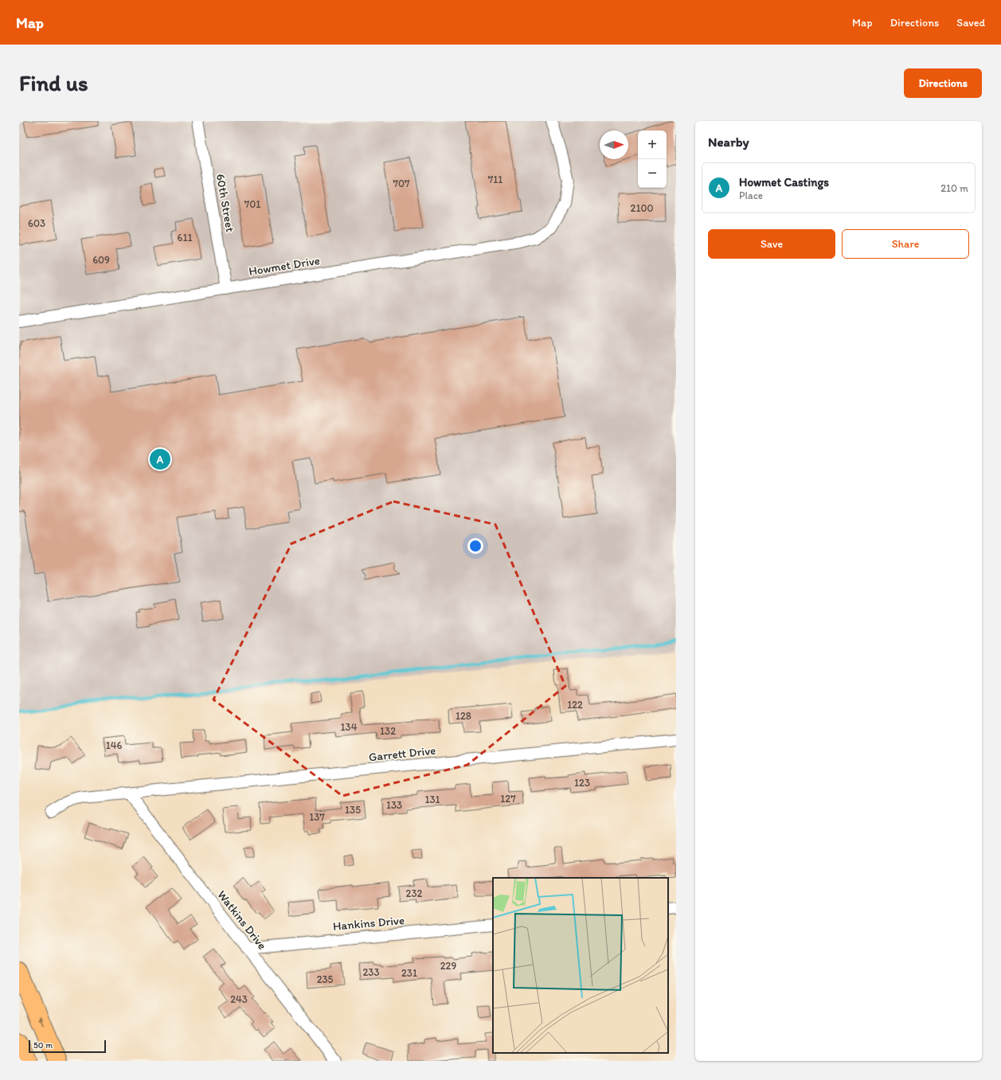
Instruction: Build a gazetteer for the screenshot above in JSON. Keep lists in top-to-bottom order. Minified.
{"streets":{"street":["60th Street","Howmet Drive","Garrett Drive","Watkins Drive","Hankins Drive"]},"crossings":[["60th Street","Howmet Drive"],["Garrett Drive","Watkins Drive"],["Watkins Drive","Hankins Drive"]],"house_numbers":["711","707","701","2100","603","611","609","122","128","134","132","146","123","127","131","133","135","137","232","229","233","231","235","243"],"scale_bar":"50 m","north":"right","page":{"header":"Map","nav":["Map","Directions","Saved"],"buttons":["Directions",["Save","Share"]],"title":"Find us","heading":"Nearby","map_buttons":["+","−"],"list":[{"mark":"A","name":"Howmet Castings","note":"Place","value":"210 m"}],"pins":"A","scale":"50 m"}}
